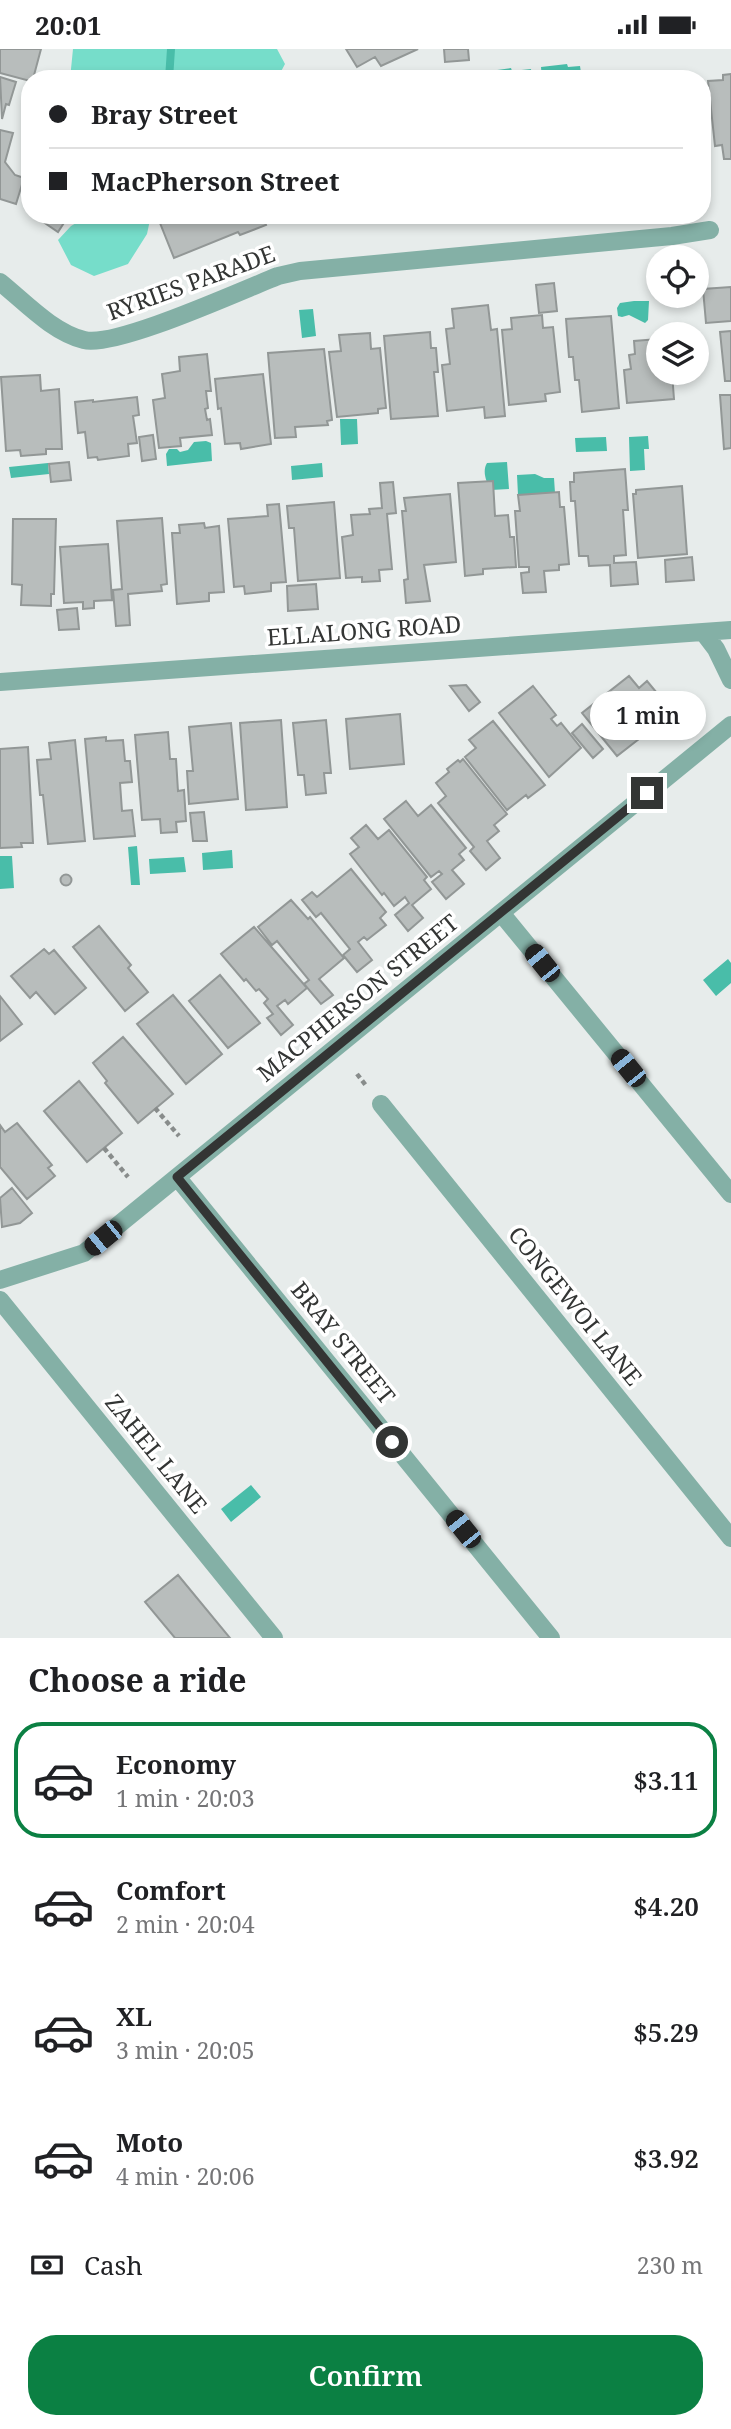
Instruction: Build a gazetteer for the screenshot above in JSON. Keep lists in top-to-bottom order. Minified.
{"streets":{"street":["RYRIES PARADE","ELLALONG ROAD","MACPHERSON STREET","CONGEWOI LANE","BRAY STREET","ZAHEL LANE"]},"crossings":[["MACPHERSON STREET","BRAY STREET"]],"page":{"status":"20:01","banner":["Bray Street","MacPherson Street"],"bubble":"1 min","heading":"Choose a ride","list":[{"name":"Economy","note":"1 min · 20:03","value":"$3.11"},{"name":"Comfort","note":"2 min · 20:04","value":"$4.20"},{"name":"XL","note":"3 min · 20:05","value":"$5.29"},{"name":"Moto","note":"4 min · 20:06","value":"$3.92"}],"pay":["Cash","230 m"],"buttons":"Confirm"}}
